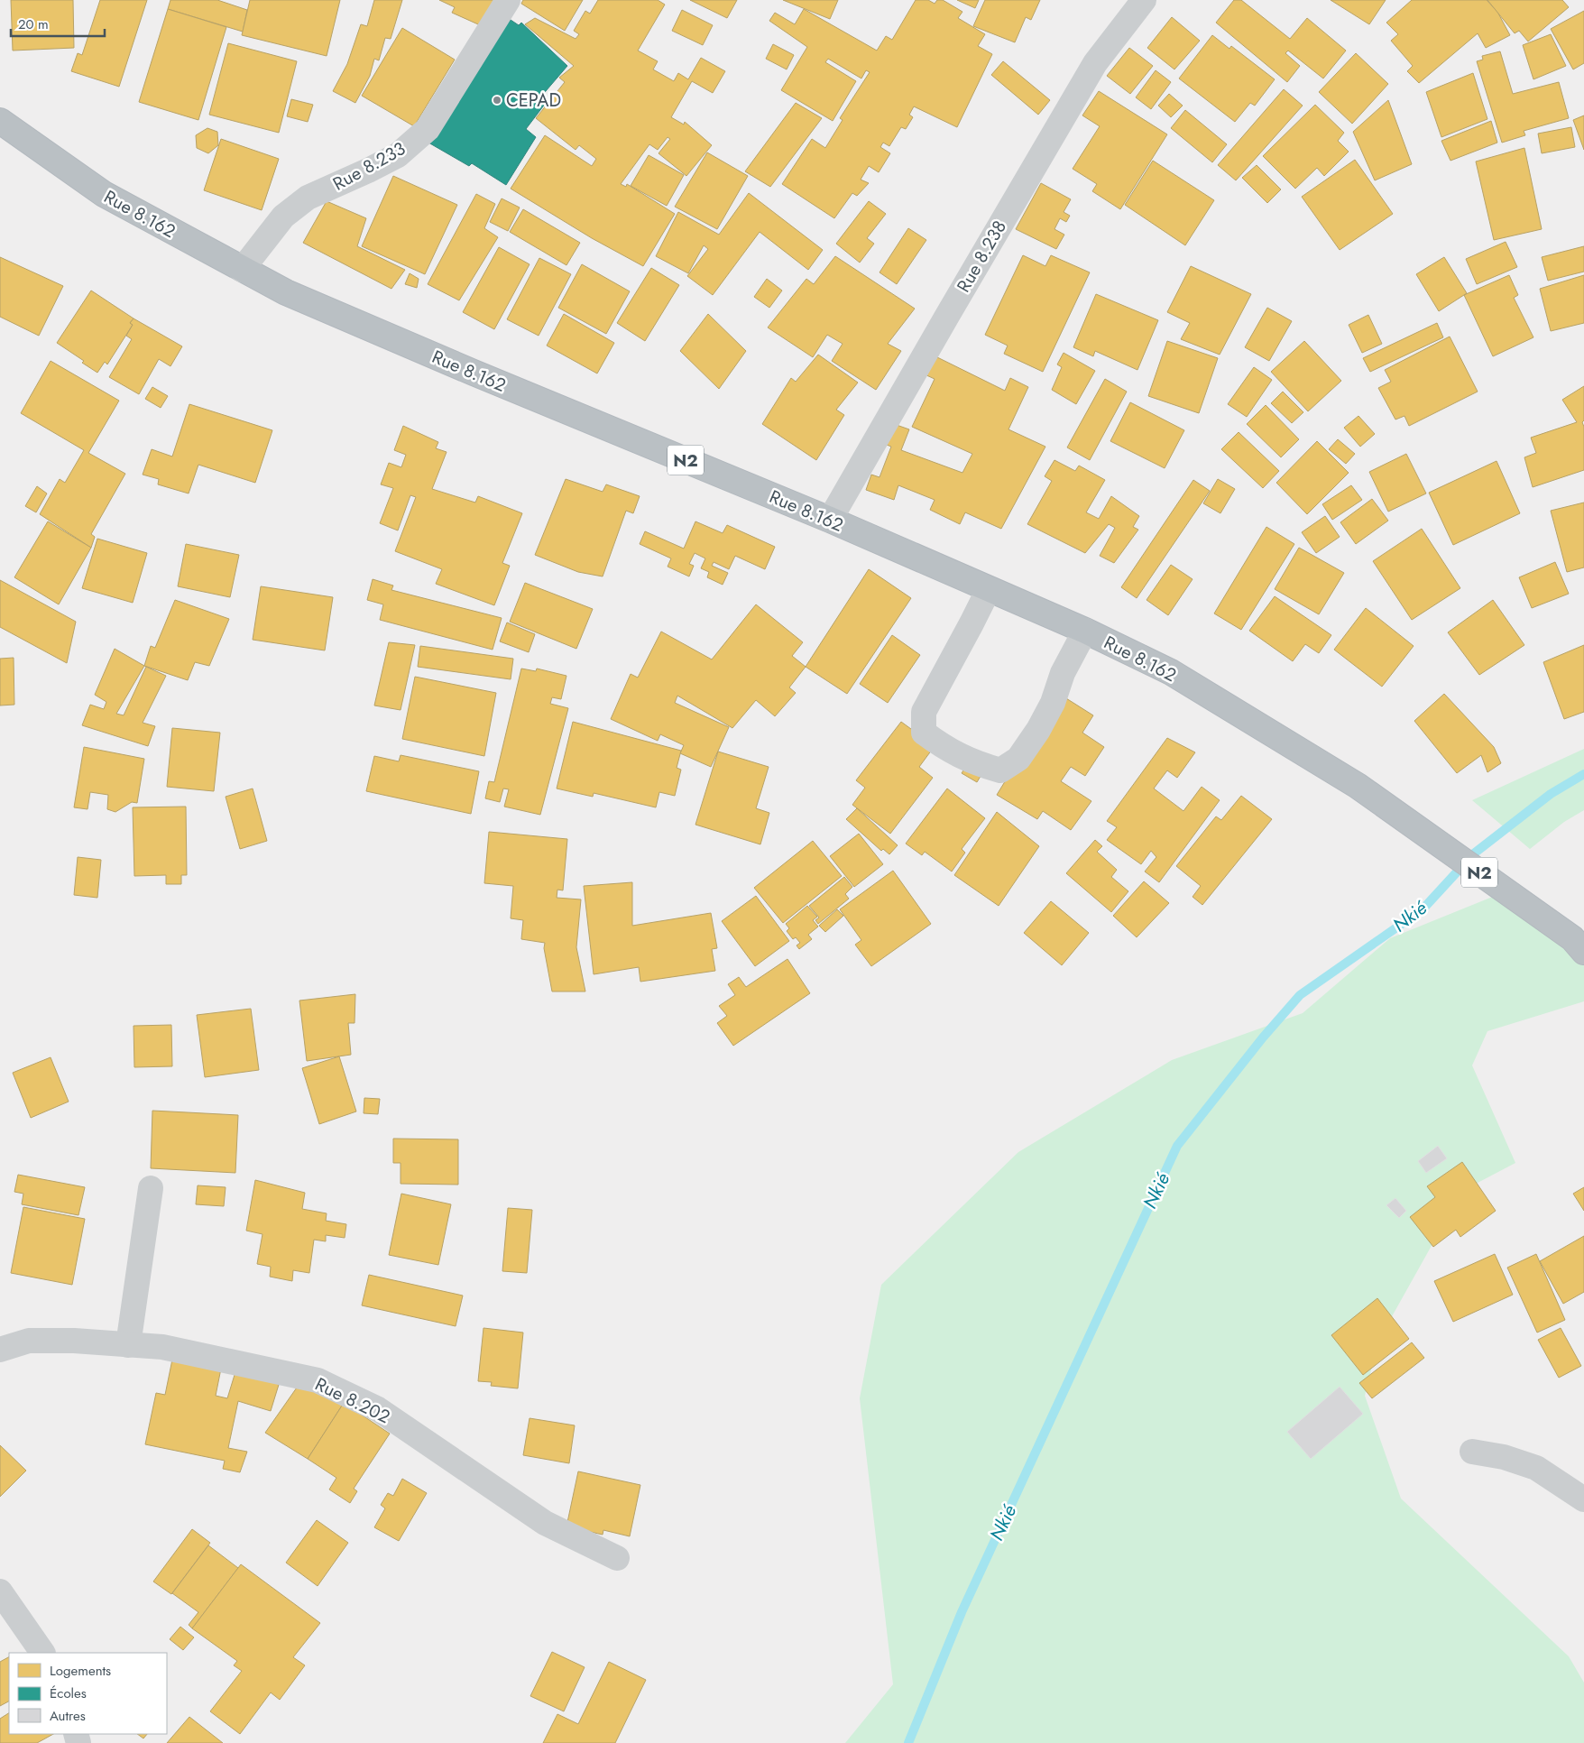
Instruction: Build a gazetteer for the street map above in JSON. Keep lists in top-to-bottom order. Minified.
{"streets":{"highway":["Rue 8.162","N2"],"street":["Rue 8.233","Rue 8.238","Rue 8.202"]},"crossings":[["Rue 8.233","Rue 8.162"],["Rue 8.162","Rue 8.238"]],"water":["Nkié"],"places":["CEPAD"],"legend":["Logements","Écoles","Autres"],"scale_bar":"20 m"}
